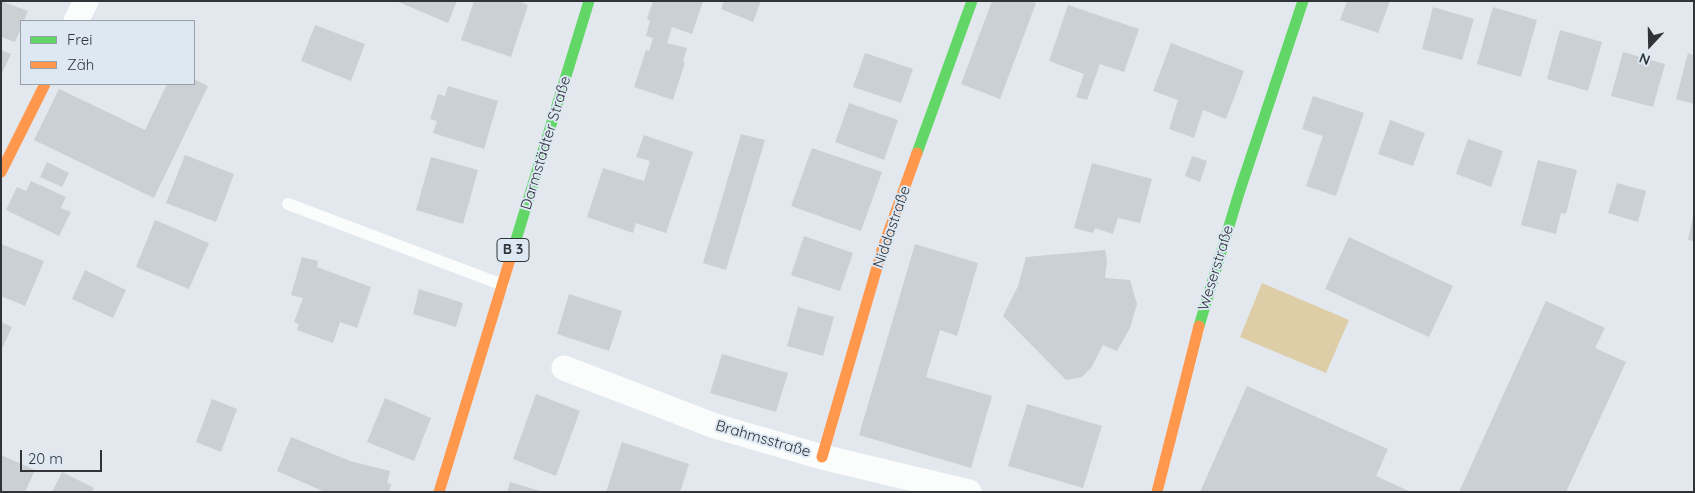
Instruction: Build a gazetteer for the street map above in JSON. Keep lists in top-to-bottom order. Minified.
{"streets":{"street":["Darmstädter Straße","Niddastraße","B 3","Weserstraße","Brahmsstraße"]},"crossings":[["Niddastraße","Brahmsstraße"]],"legend":["Frei","Zäh"],"scale_bar":"20 m","north":"bottom"}
